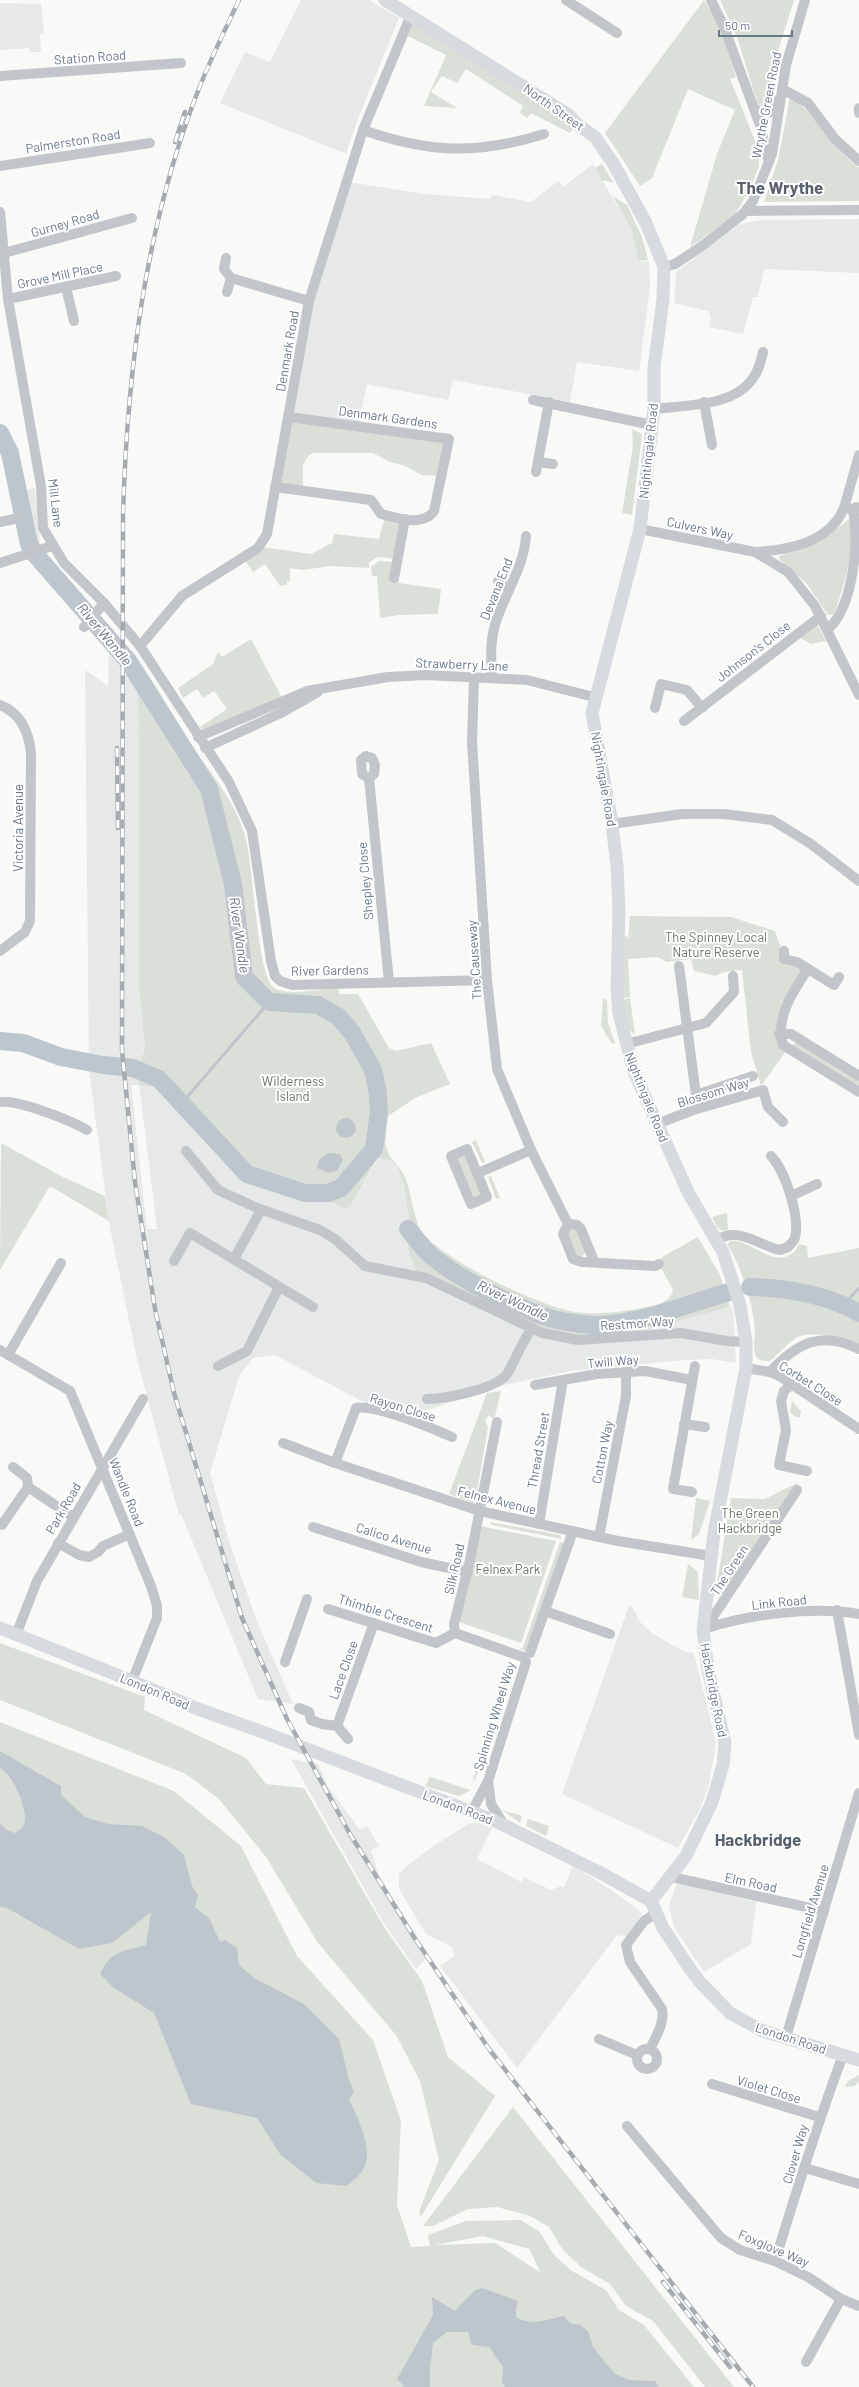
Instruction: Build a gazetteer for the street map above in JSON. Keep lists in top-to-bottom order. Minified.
{"streets":{"main road":["North Street","Nightingale Road","Hackbridge Road","London Road"],"street":["Station Road","Wrythe Green Road","Palmerston Road","Gurney Road","Grove Mill Place","Denmark Road","Denmark Gardens","Mill Lane","Culvers Way","Devana End","Johnson's Close","Strawberry Lane","Victoria Avenue","Shepley Close","The Causeway","River Gardens","Blossom Way","Restmor Way","Twill Way","Corbet Close","Rayon Close","Thread Street","Cotton Way","Wandle Road","Felnex Avenue","Park Road","Calico Avenue","Silk Road","The Green","Link Road","Thimble Crescent","Lace Close","Spinning Wheel Way","Elm Road","Longfield Avenue","Violet Close","Clover Way","Foxglove Way"]},"crossings":[["North Street","Denmark Road"],["North Street","Nightingale Road"],["Gurney Road","Mill Lane"],["Grove Mill Place","Mill Lane"],["Denmark Road","Denmark Gardens"],["Denmark Road","Mill Lane"],["Nightingale Road","Culvers Way"],["Nightingale Road","Strawberry Lane"],["Nightingale Road","Blossom Way"],["Nightingale Road","Hackbridge Road"],["Mill Lane","Strawberry Lane"],["Mill Lane","River Gardens"],["Culvers Way","Johnson's Close"],["Devana End","Strawberry Lane"],["Strawberry Lane","The Causeway"],["Strawberry Lane","River Gardens"],["Shepley Close","River Gardens"],["The Causeway","River Gardens"],["Restmor Way","Hackbridge Road"],["Twill Way","Thread Street"],["Twill Way","Cotton Way"],["Corbet Close","Hackbridge Road"],["Rayon Close","Felnex Avenue"],["Thread Street","Felnex Avenue"],["Cotton Way","Felnex Avenue"],["Wandle Road","Park Road"],["Wandle Road","London Road"],["Felnex Avenue","Silk Road"],["Felnex Avenue","Hackbridge Road"],["Felnex Avenue","Spinning Wheel Way"],["Park Road","London Road"],["Calico Avenue","Silk Road"],["Silk Road","Thimble Crescent"],["The Green","Link Road"],["The Green","Hackbridge Road"],["Link Road","Hackbridge Road"],["Thimble Crescent","Lace Close"],["Hackbridge Road","London Road"],["Hackbridge Road","Elm Road"],["London Road","Spinning Wheel Way"],["London Road","Longfield Avenue"],["London Road","Clover Way"],["Elm Road","Longfield Avenue"],["Violet Close","Clover Way"],["Clover Way","Foxglove Way"]],"districts":["The Wrythe","Hackbridge"],"water":["River Wandle"],"parks":["The Spinney Local Nature Reserve","Wilderness Island","The Green Hackbridge","Felnex Park"],"scale_bar":"50 m"}
